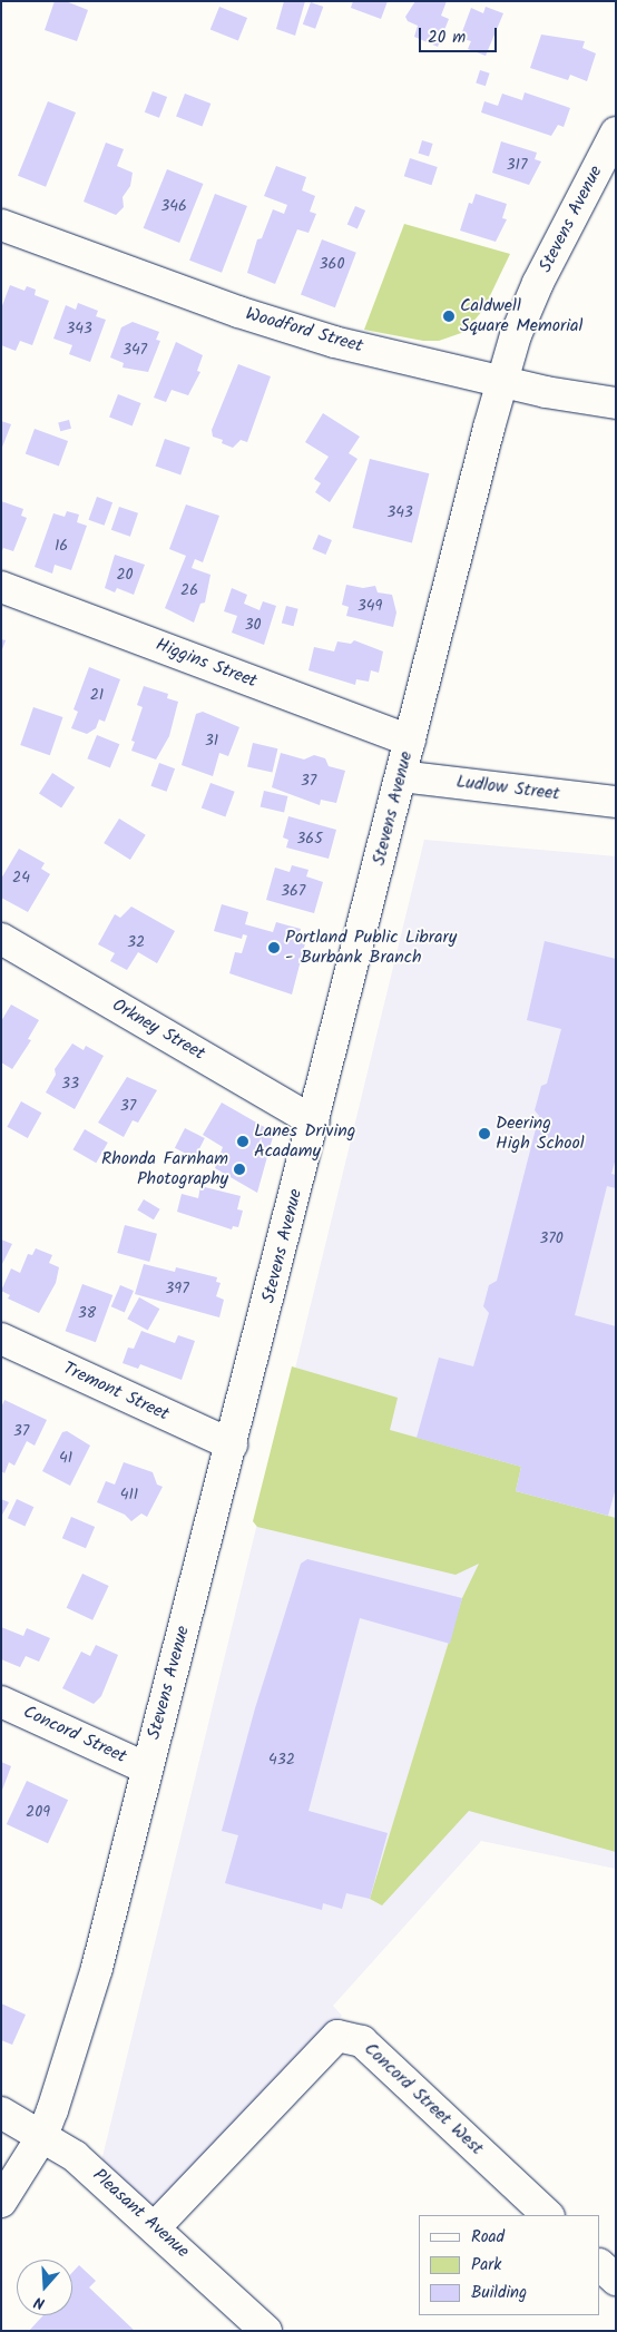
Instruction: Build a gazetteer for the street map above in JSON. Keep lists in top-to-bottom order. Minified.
{"streets":{"main road":["Stevens Avenue","Woodford Street","Higgins Street","Ludlow Street","Orkney Street","Tremont Street","Concord Street","Concord Street West","Pleasant Avenue"]},"crossings":[["Stevens Avenue","Woodford Street"],["Stevens Avenue","Higgins Street"],["Stevens Avenue","Ludlow Street"],["Stevens Avenue","Orkney Street"],["Stevens Avenue","Tremont Street"],["Stevens Avenue","Concord Street"],["Stevens Avenue","Pleasant Avenue"],["Concord Street West","Pleasant Avenue"]],"places":["Caldwell Square Memorial","Portland Public Library - Burbank Branch","Deering High School","Lanes Driving Acadamy","Rhonda Farnham Photography"],"house_numbers":["317","346","360","343","347","343","16","20","26","349","30","21","31","37","365","24","367","32","33","37","370","397","38","37","41","411","432","209"],"legend":["Road","Park","Building"],"scale_bar":"20 m","north":"bottom"}
